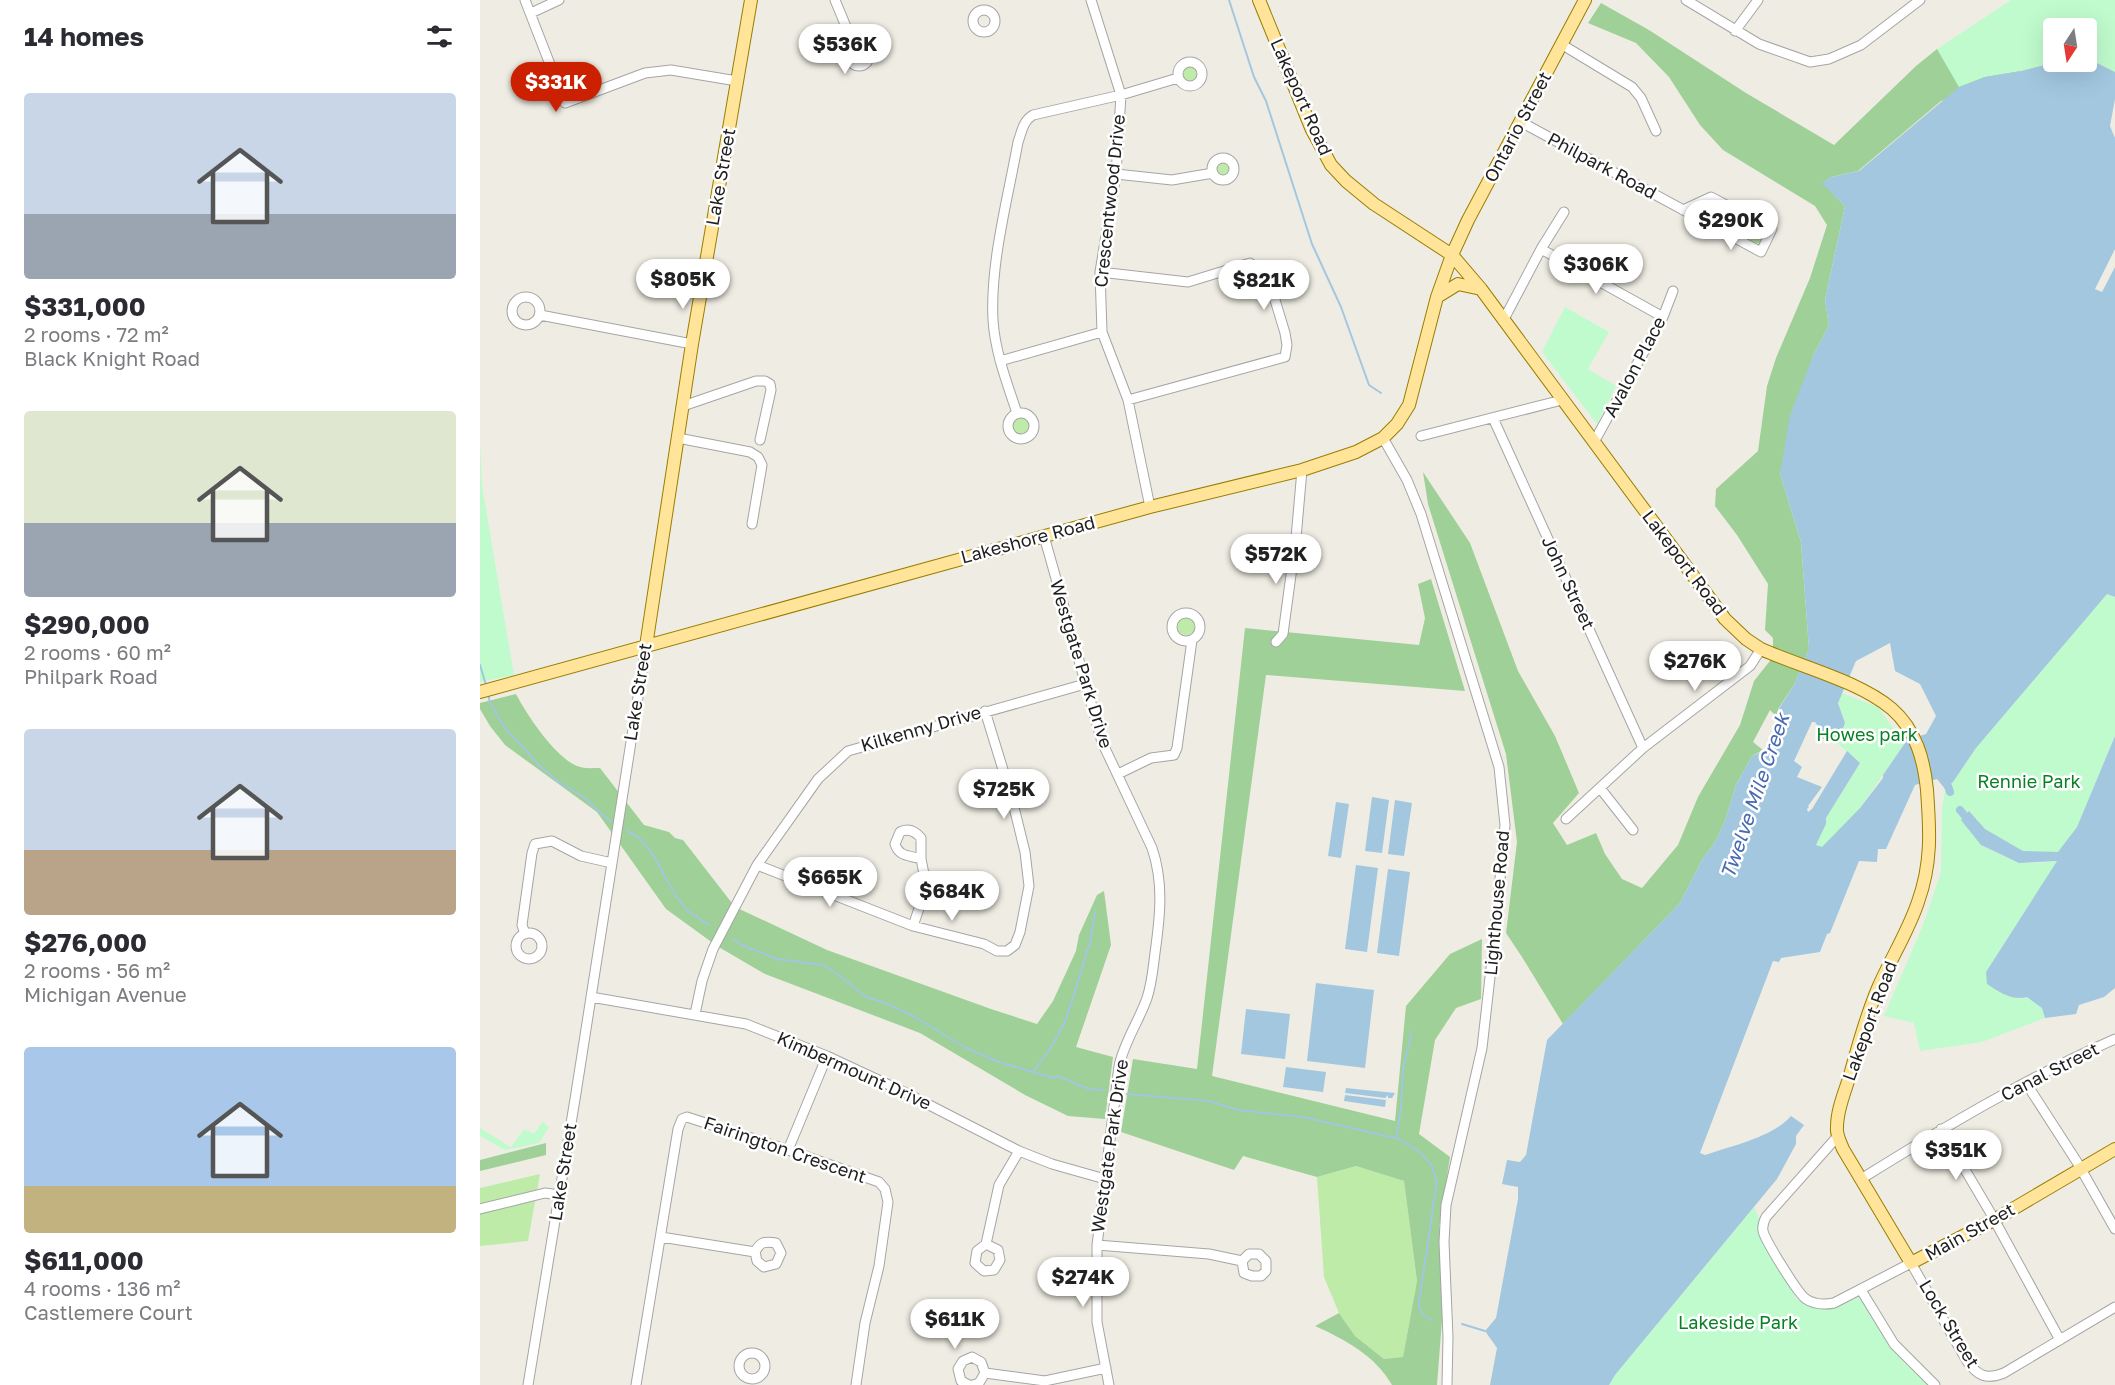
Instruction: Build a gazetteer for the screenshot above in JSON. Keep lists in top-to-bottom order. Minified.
{"streets":{"main road":["Lakeport Road","Ontario Street","Lake Street","Lakeshore Road","Main Street","Lock Street"],"street":["Philpark Road","Crescentwood Drive","Avalon Place","John Street","Westgate Park Drive","Kilkenny Drive","Lighthouse Road","Kimbermount Drive","Canal Street","Fairington Crescent"]},"crossings":[["Lakeport Road","Ontario Street"],["Lakeport Road","Avalon Place"],["Lakeport Road","Lakeshore Road"],["Lakeport Road","Main Street"],["Lakeport Road","Lock Street"],["Ontario Street","Philpark Road"],["Ontario Street","Lakeshore Road"],["Lake Street","Lakeshore Road"],["Lake Street","Kimbermount Drive"],["Crescentwood Drive","Lakeshore Road"],["Lakeshore Road","Westgate Park Drive"],["Lakeshore Road","Lighthouse Road"],["Westgate Park Drive","Kilkenny Drive"],["Westgate Park Drive","Kimbermount Drive"],["Kilkenny Drive","Kimbermount Drive"],["Canal Street","Lock Street"],["Main Street","Lock Street"]],"water":["Twelve Mile Creek"],"parks":["Howes park","Rennie Park","Lakeside Park"],"north":"bottom","page":{"heading":"14 homes","price":["$536K","$331K","$290K","$306K","$805K","$821K","$572K","$276K","$725K","$665K","$684K","$351K","$274K","$611K"],"list":[{"name":"$331,000","note":"2 rooms · 72 m² · Black Knight Road"},{"name":"$290,000","note":"2 rooms · 60 m² · Philpark Road"},{"name":"$276,000","note":"2 rooms · 56 m² · Michigan Avenue"},{"name":"$611,000","note":"4 rooms · 136 m² · Castlemere Court"}]}}
